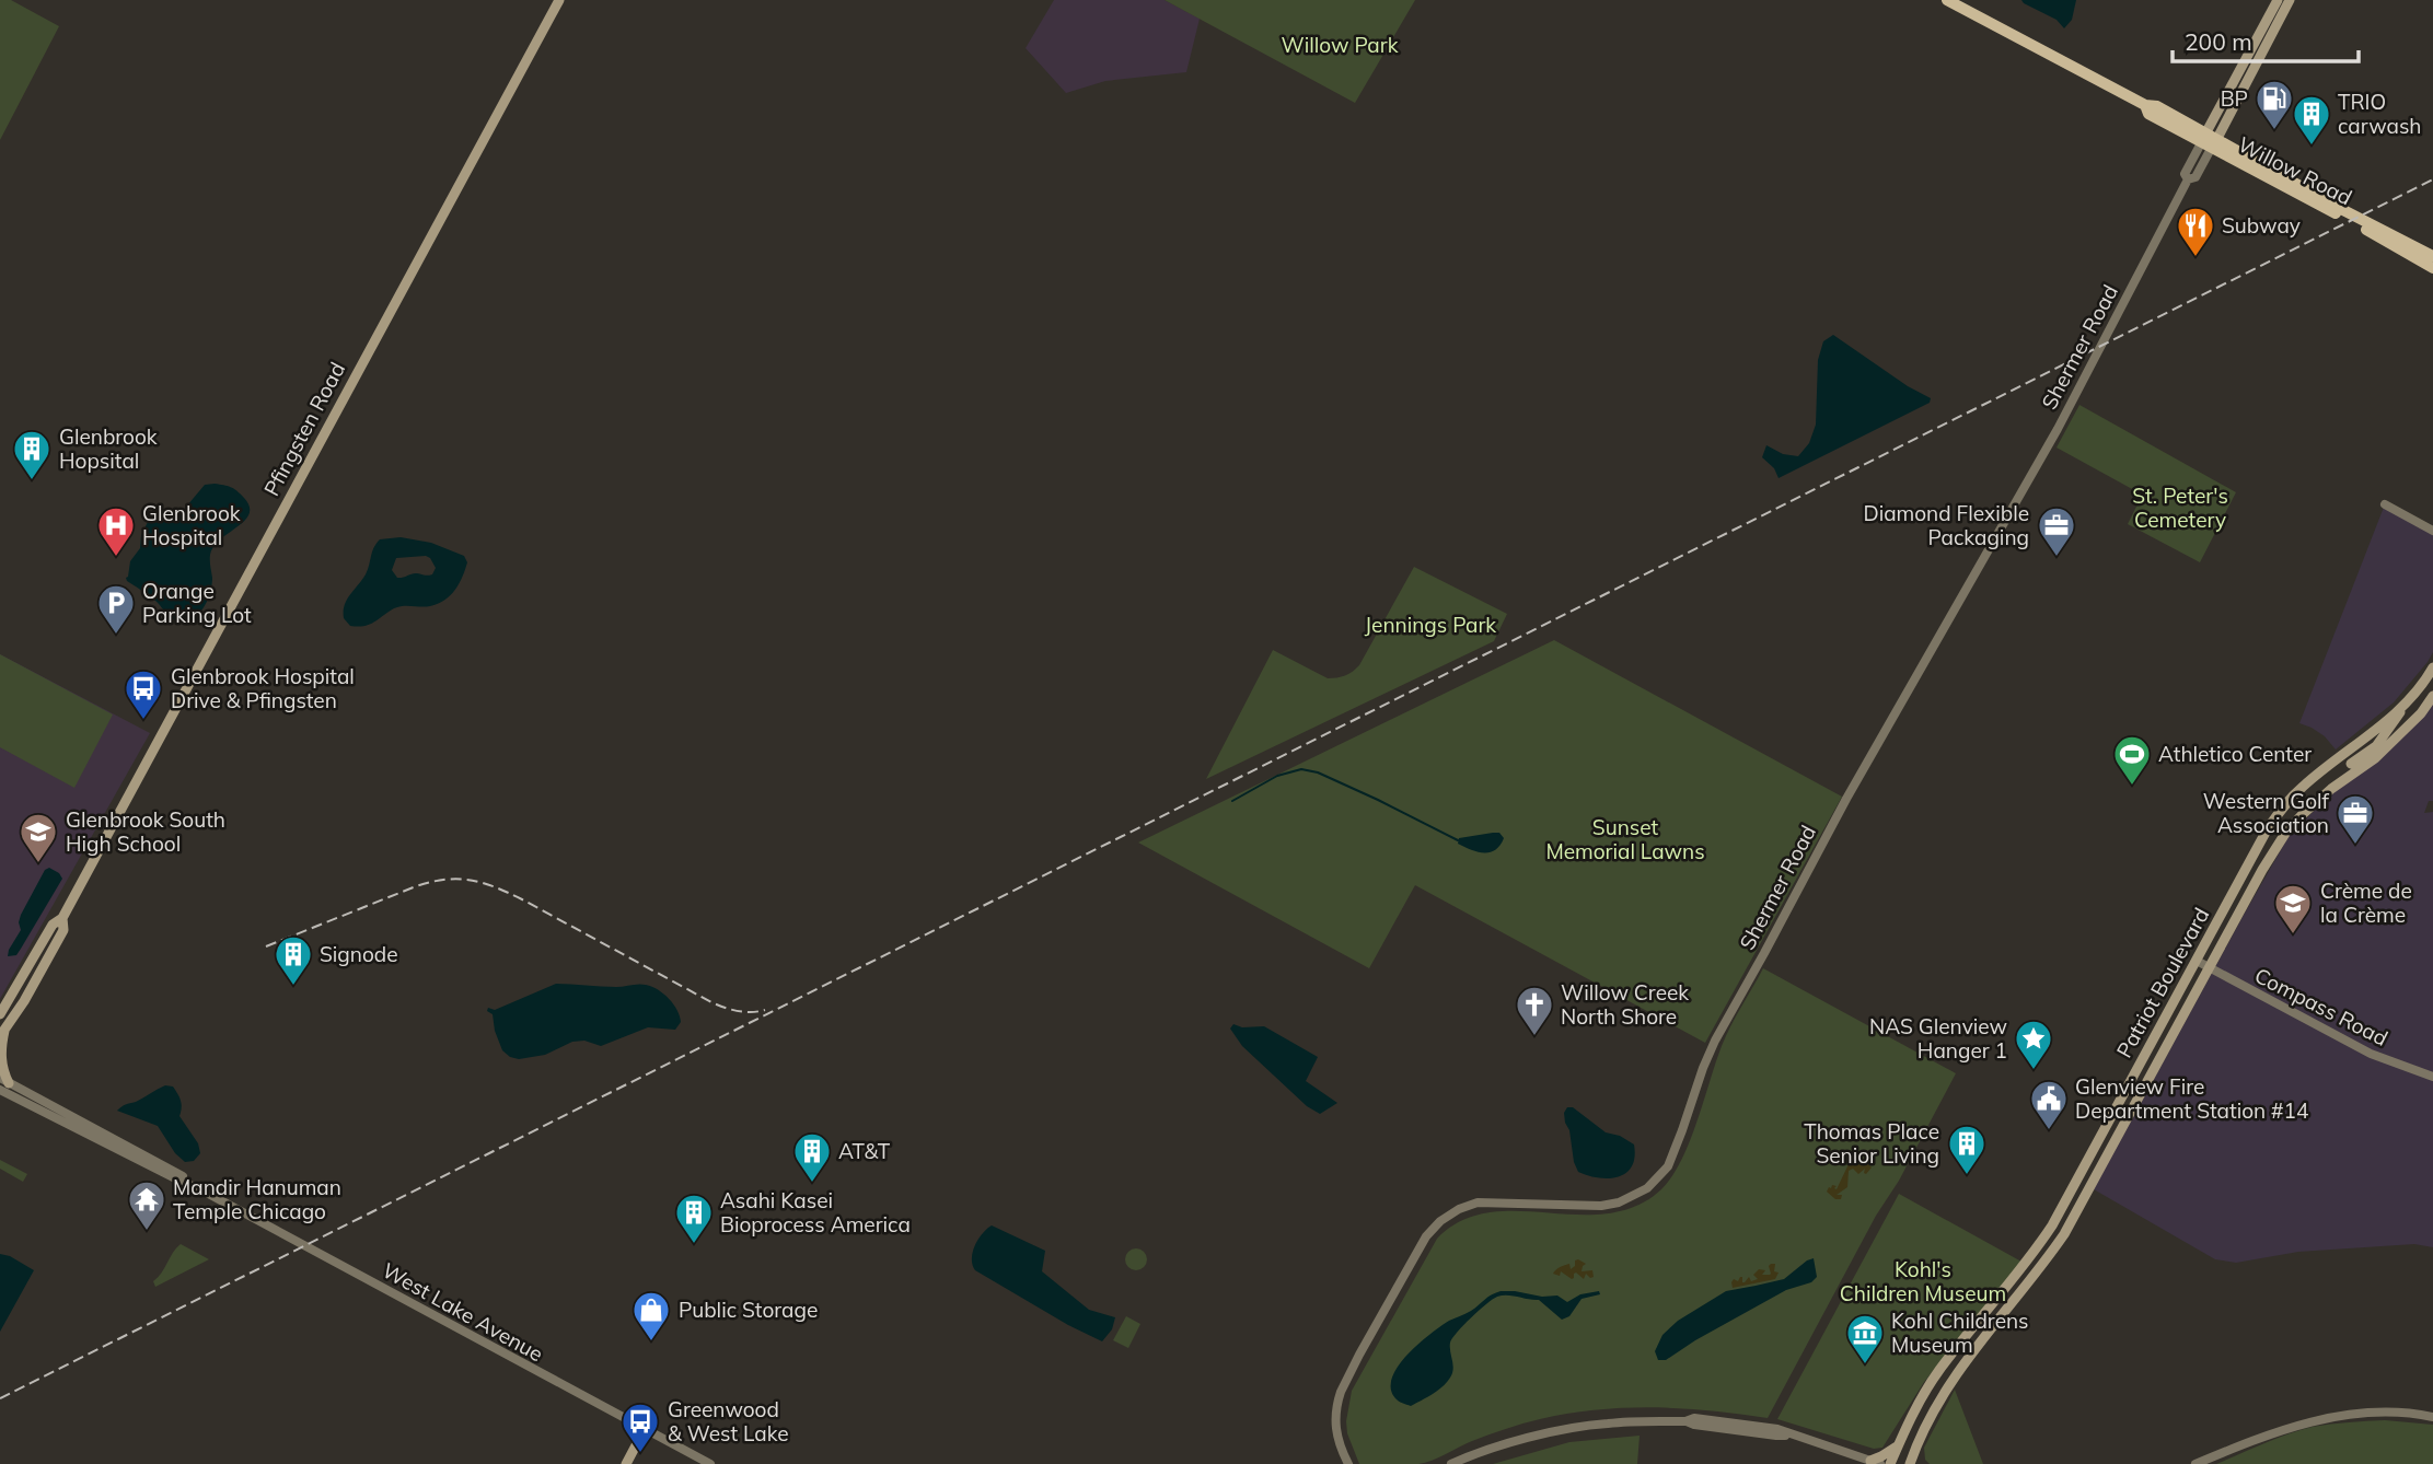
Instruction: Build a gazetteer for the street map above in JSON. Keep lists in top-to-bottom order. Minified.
{"streets":{"main road":["Willow Road","Shermer Road","Pfingsten Road","Patriot Boulevard"],"street":["Compass Road","West Lake Avenue"]},"crossings":[["Willow Road","Shermer Road"],["Patriot Boulevard","Compass Road"]],"parks":["Willow Park","St. Peter's Cemetery","Jennings Park","Sunset Memorial Lawns","Kohl's Children Museum"],"places":{"fuel station":["BP"],"building":["TRIO carwash","Glenbrook Hopsital","Signode","Thomas Place Senior Living","AT&T","Asahi Kasei Bioprocess America"],"restaurant":["Subway"],"hospital":["Glenbrook Hospital"],"office":["Diamond Flexible Packaging","Western Golf Association"],"parking":["Orange Parking Lot"],"bus stop":["Glenbrook Hospital Drive & Pfingsten","Greenwood & West Lake"],"sports":["Athletico Center"],"school or university":["Glenbrook South High School","Crème de la Crème"],"church":["Willow Creek North Shore"],"place":["NAS Glenview Hanger 1"],"public building":["Glenview Fire Department Station #14"],"temple":["Mandir Hanuman Temple Chicago"],"shop":["Public Storage"],"museum":["Kohl Childrens Museum"]},"scale_bar":"200 m"}
